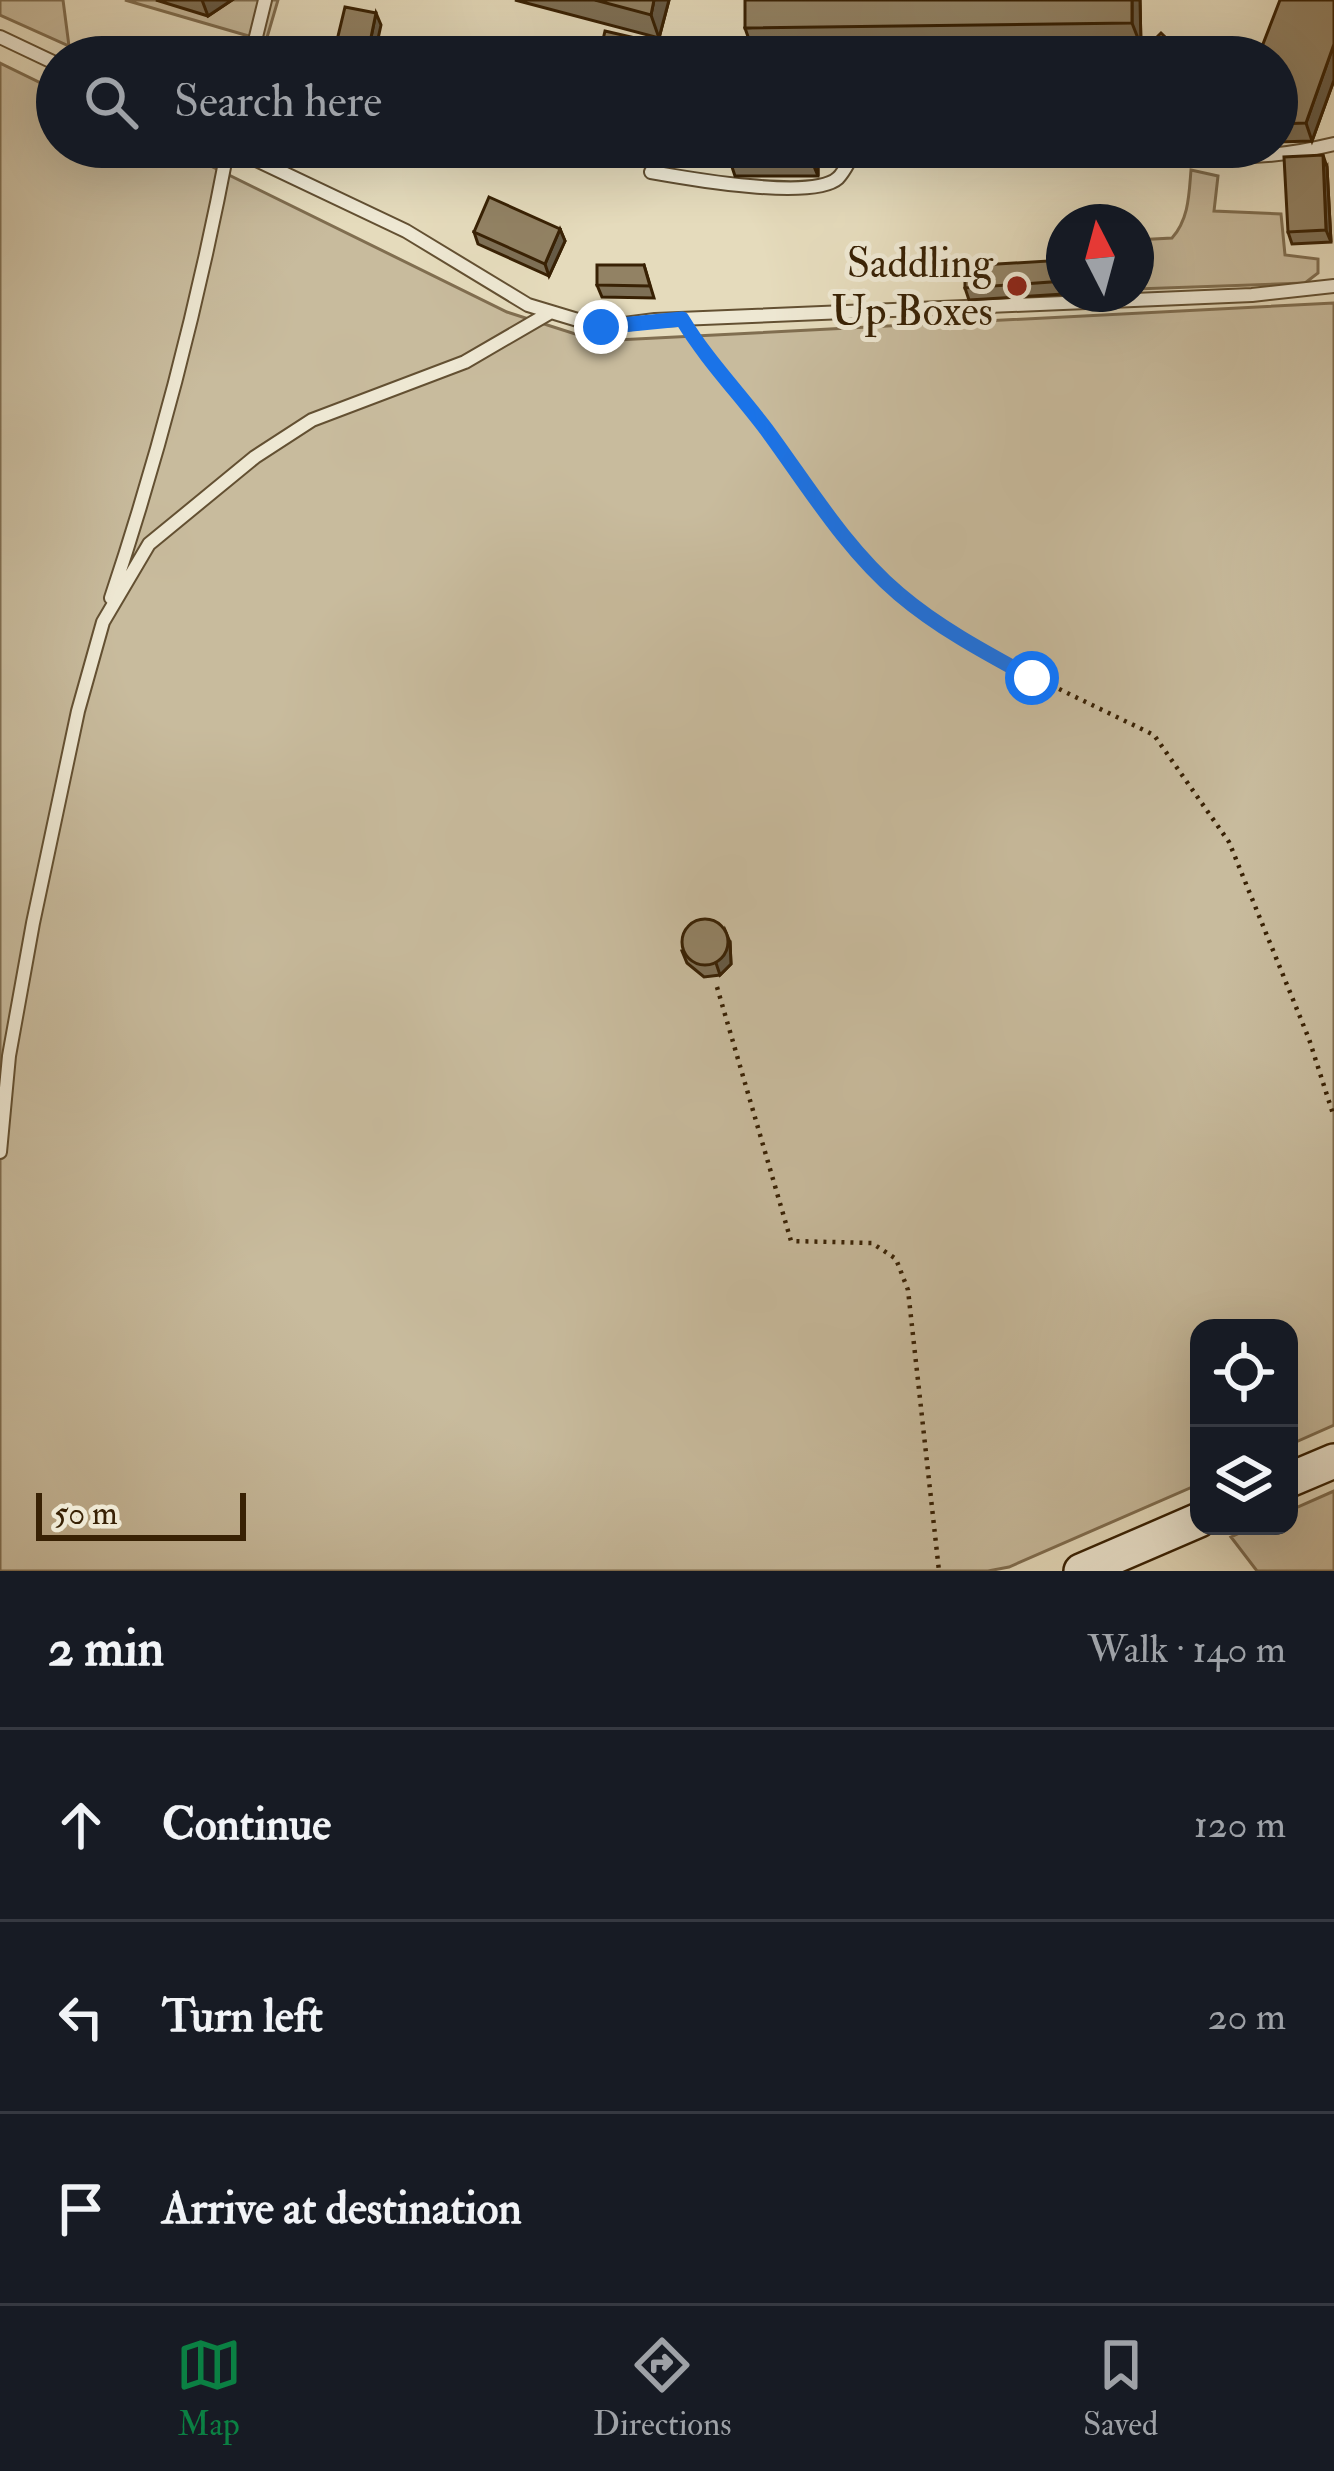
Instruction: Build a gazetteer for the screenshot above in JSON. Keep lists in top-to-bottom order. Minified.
{"places":["Saddling Up Boxes"],"scale_bar":"50 m","north":"top","page":{"search":"Search here","scale":"50 m","heading":["2 min","Walk · 140 m"],"list":[["Continue","120 m"],["Turn left","20 m"],"Arrive at destination"],"nav":["Map","Directions","Saved"]}}
